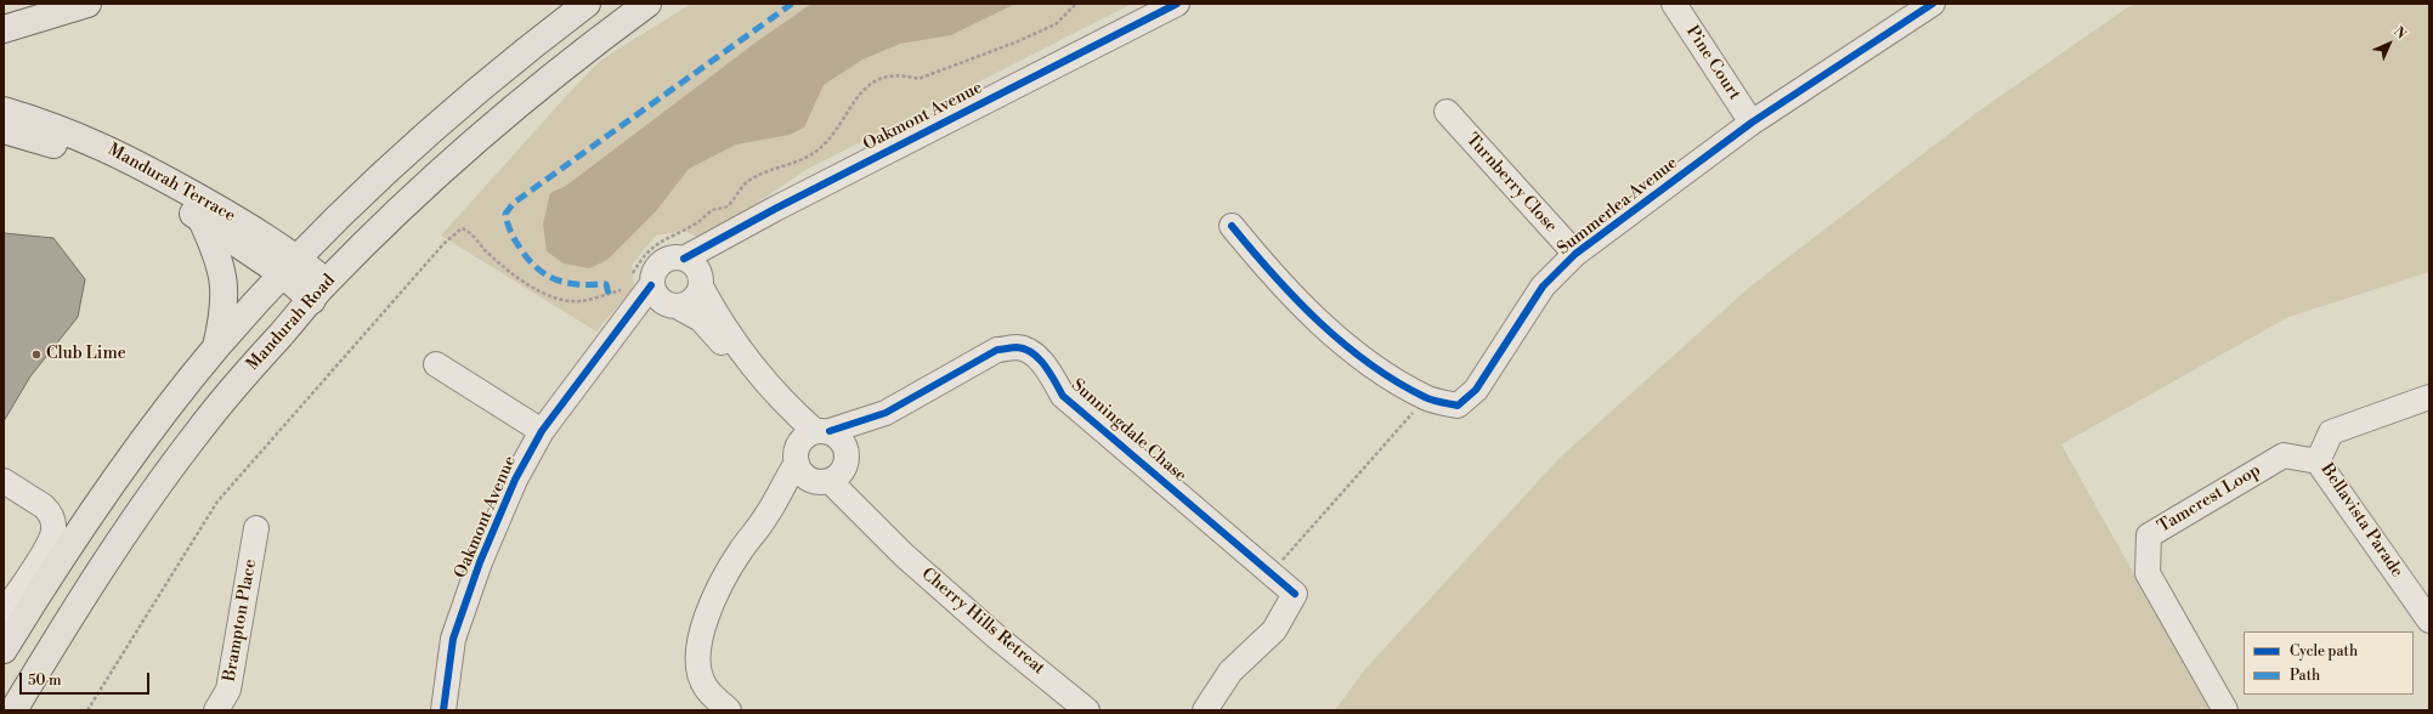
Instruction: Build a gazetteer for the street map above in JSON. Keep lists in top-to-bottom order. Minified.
{"streets":{"main road":["Mandurah Terrace","Mandurah Road"],"street":["Pine Court","Oakmont Avenue","Turnberry Close","Summerlea Avenue","Sunningdale Chase","Tamcrest Loop","Bellavista Parade","Brampton Place","Cherry Hills Retreat"]},"crossings":[["Pine Court","Summerlea Avenue"],["Oakmont Avenue","Cherry Hills Retreat"],["Mandurah Terrace","Mandurah Road"],["Turnberry Close","Summerlea Avenue"],["Sunningdale Chase","Cherry Hills Retreat"],["Tamcrest Loop","Bellavista Parade"]],"places":["Club Lime"],"legend":["Cycle path","Path"],"scale_bar":"50 m","north":"top right"}
